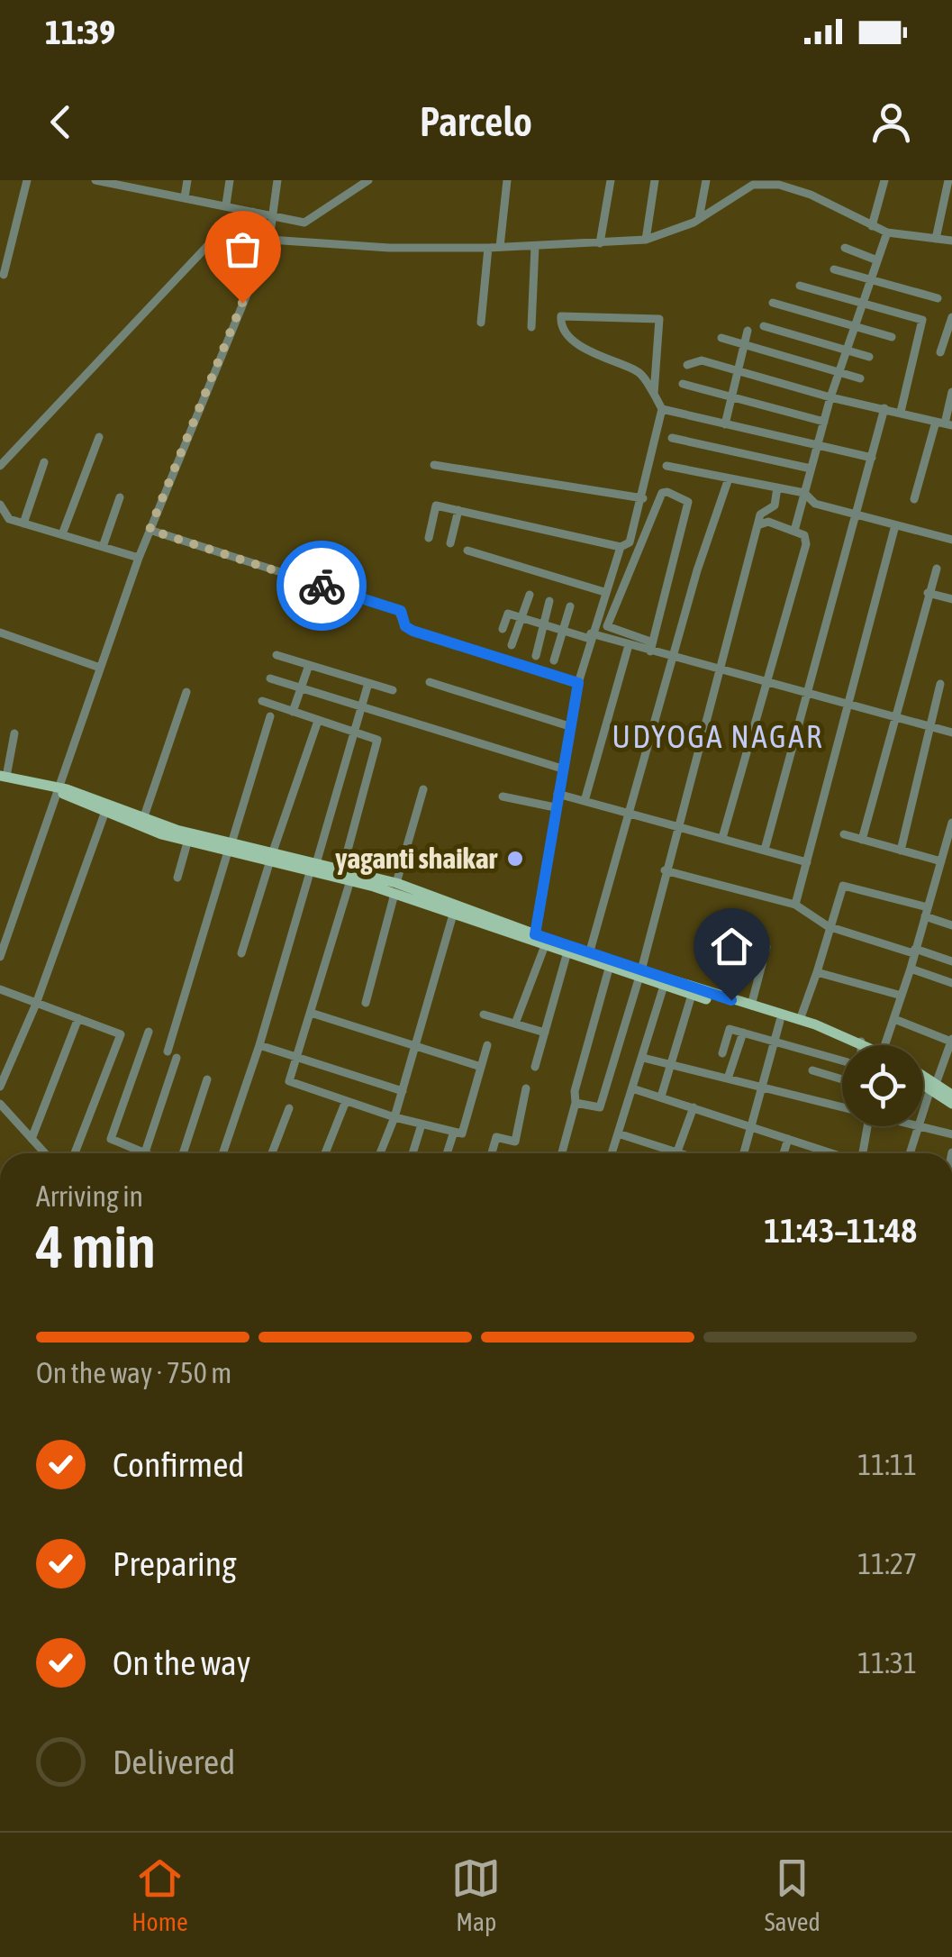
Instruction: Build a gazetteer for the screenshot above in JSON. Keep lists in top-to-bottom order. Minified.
{"districts":["UDYOGA NAGAR"],"places":["yaganti shaikar"],"page":{"status":"11:39","header":"Parcelo","heading":["4 min","Arriving in","11:43–11:48"],"bar":"On the way · 750 m","list":[["Confirmed","11:11"],["Preparing","11:27"],["On the way","11:31"],"Delivered"],"tabs":["Home","Map","Saved"]}}
